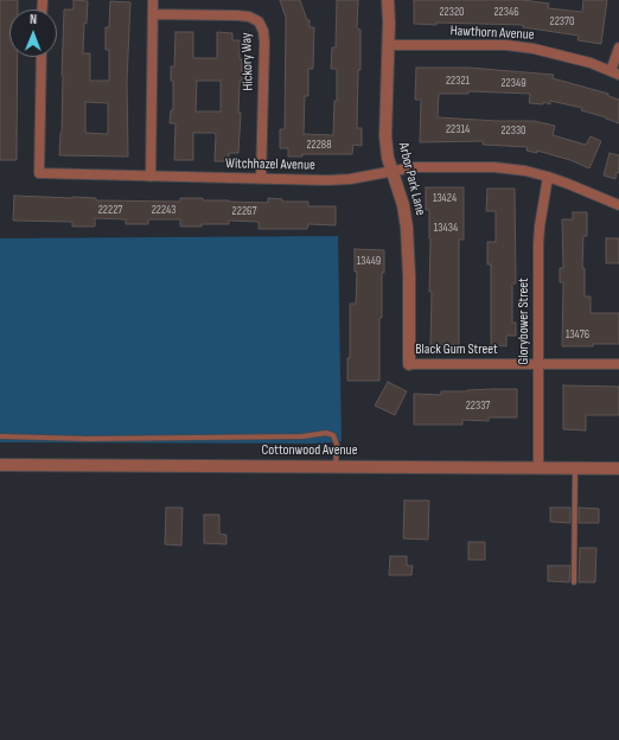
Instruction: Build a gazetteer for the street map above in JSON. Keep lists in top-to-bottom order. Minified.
{"streets":{"street":["Hawthorn Avenue","Hickory Way","Witchhazel Avenue","Arbor Park Lane","Glorybower Street","Black Gum Street","Cottonwood Avenue"]},"crossings":[["Hawthorn Avenue","Arbor Park Lane"],["Hickory Way","Witchhazel Avenue"],["Witchhazel Avenue","Arbor Park Lane"],["Witchhazel Avenue","Glorybower Street"],["Arbor Park Lane","Black Gum Street"],["Glorybower Street","Black Gum Street"],["Glorybower Street","Cottonwood Avenue"]],"house_numbers":["22320","22346","22370","22321","22349","22314","22330","22288","13424","22227","22243","22267","13434","13449","13476","22337"],"north":"top"}
